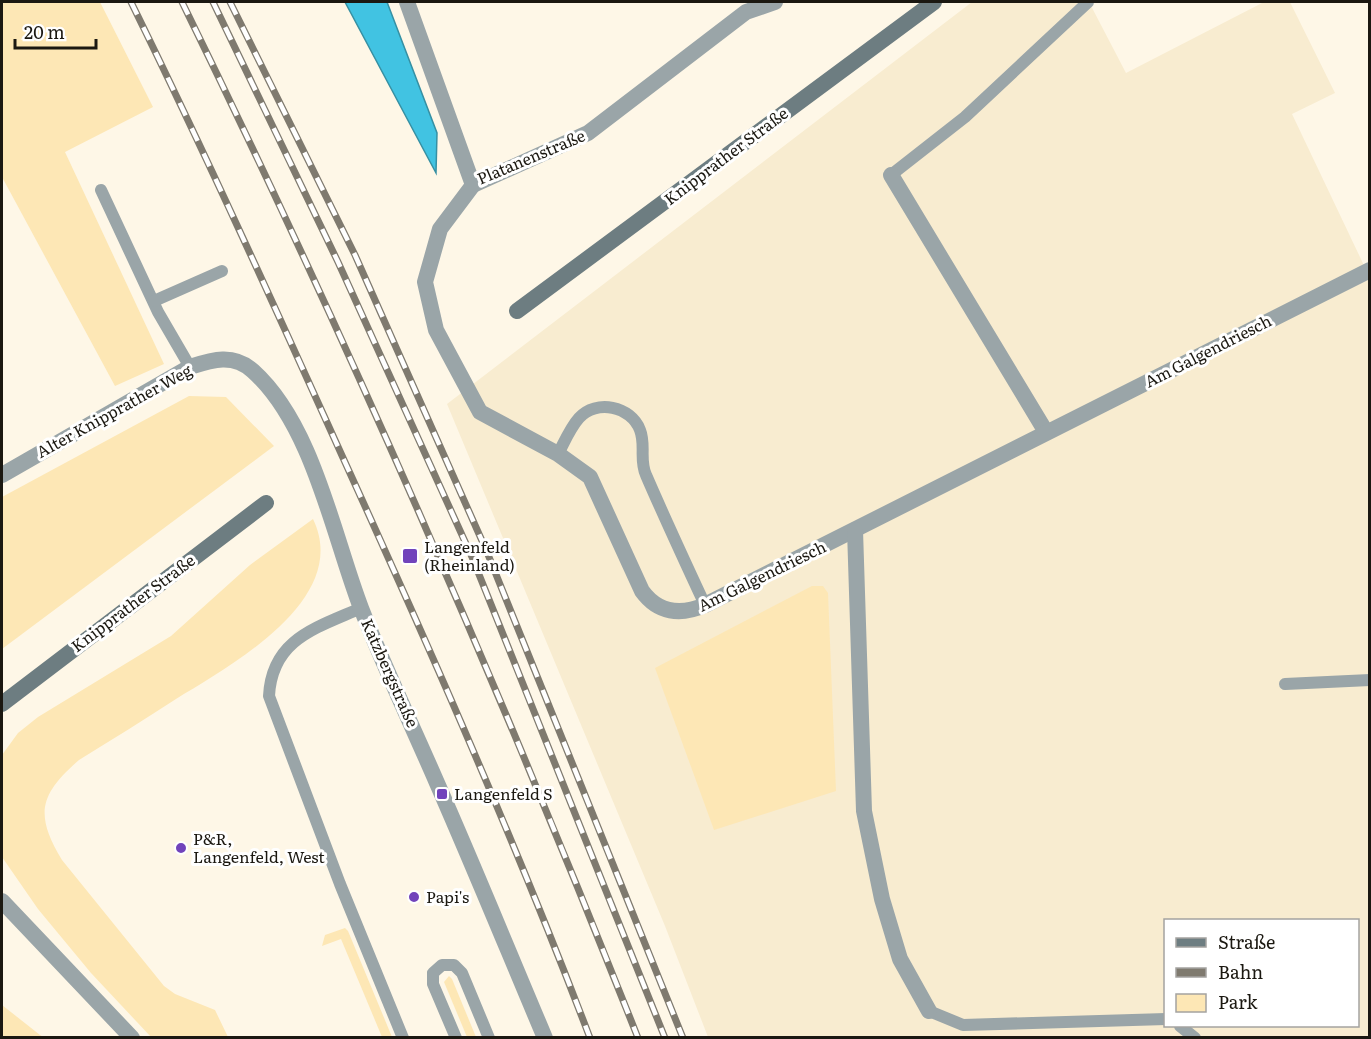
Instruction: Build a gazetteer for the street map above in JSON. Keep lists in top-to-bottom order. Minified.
{"streets":{"main road":["Knipprather Straße"],"street":["Platanenstraße","Am Galgendriesch","Alter Knipprather Weg","Katzbergstraße"]},"crossings":[["Platanenstraße","Am Galgendriesch"],["Alter Knipprather Weg","Katzbergstraße"]],"places":{"transit":["Langenfeld (Rheinland)","Langenfeld S"],"other":["P&R, Langenfeld, West","Papi's"]},"legend":["Straße","Bahn","Park"],"scale_bar":"20 m"}
